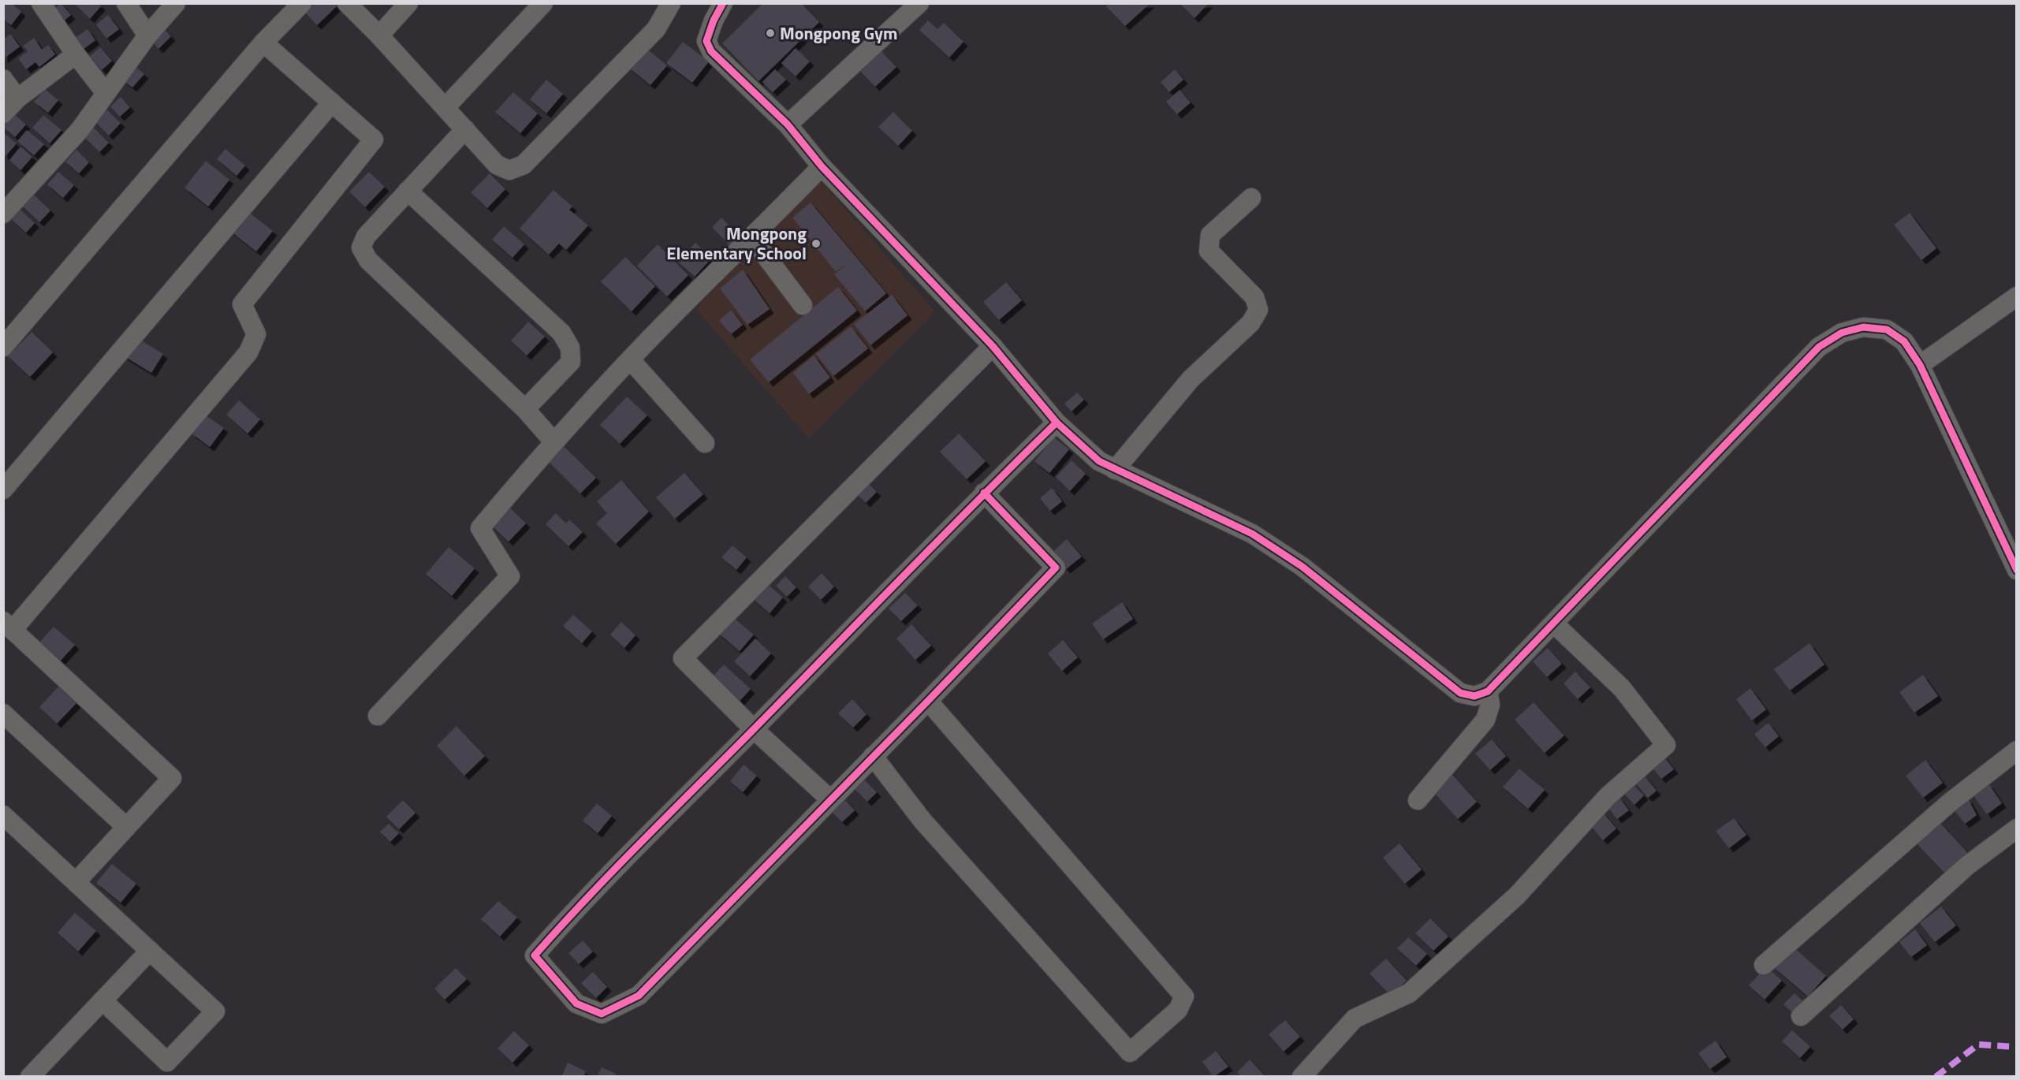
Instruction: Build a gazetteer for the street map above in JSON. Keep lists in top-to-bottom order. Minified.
{"places":["Mongpong Gym","Mongpong Elementary School"]}
